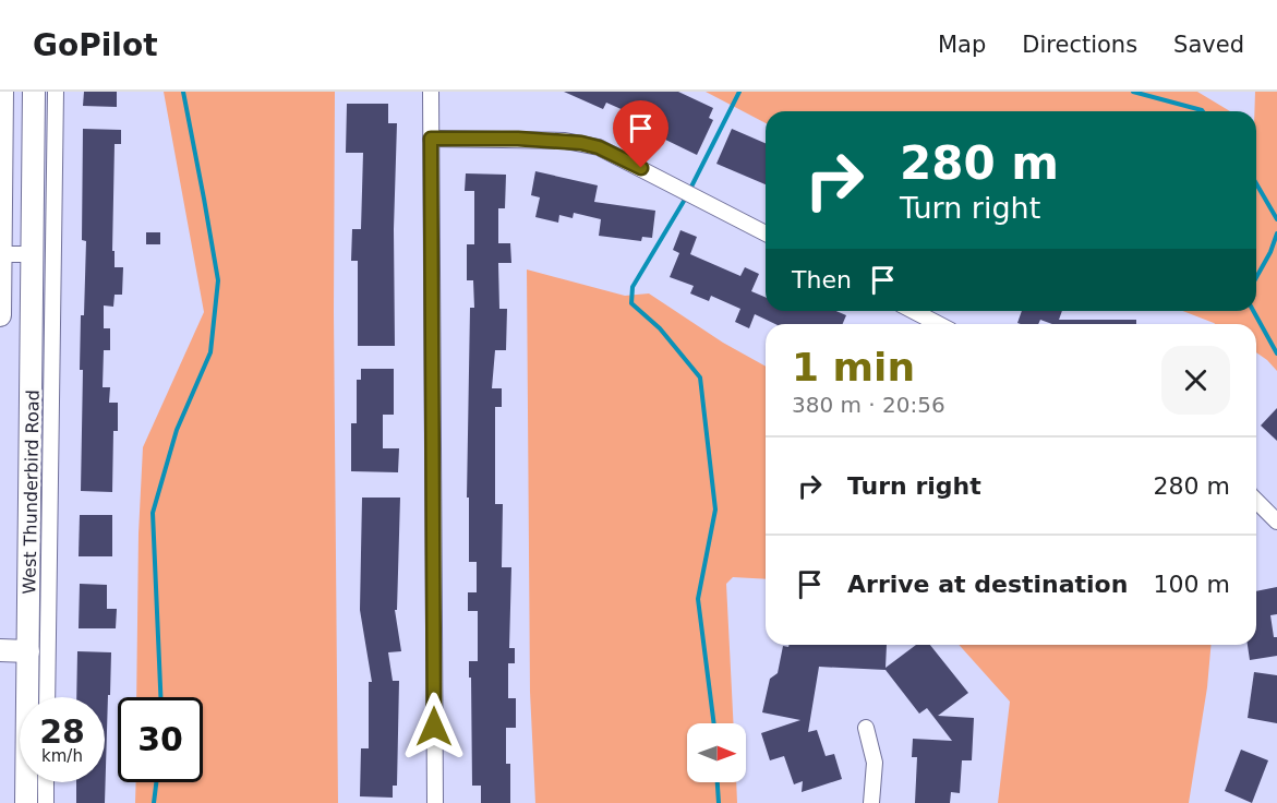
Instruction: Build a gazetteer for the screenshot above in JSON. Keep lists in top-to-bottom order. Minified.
{"streets":{"main road":["West Thunderbird Road"]},"north":"right","page":{"header":"GoPilot","nav":["Map","Directions","Saved"],"turn":["280 m","Turn right"],"then":"Then","heading":["1 min","380 m · 20:56"],"list":[{"name":"Turn right","value":"280 m"},{"name":"Arrive at destination","value":"100 m"}],"speed":"28 km/h","limit":"30"}}
